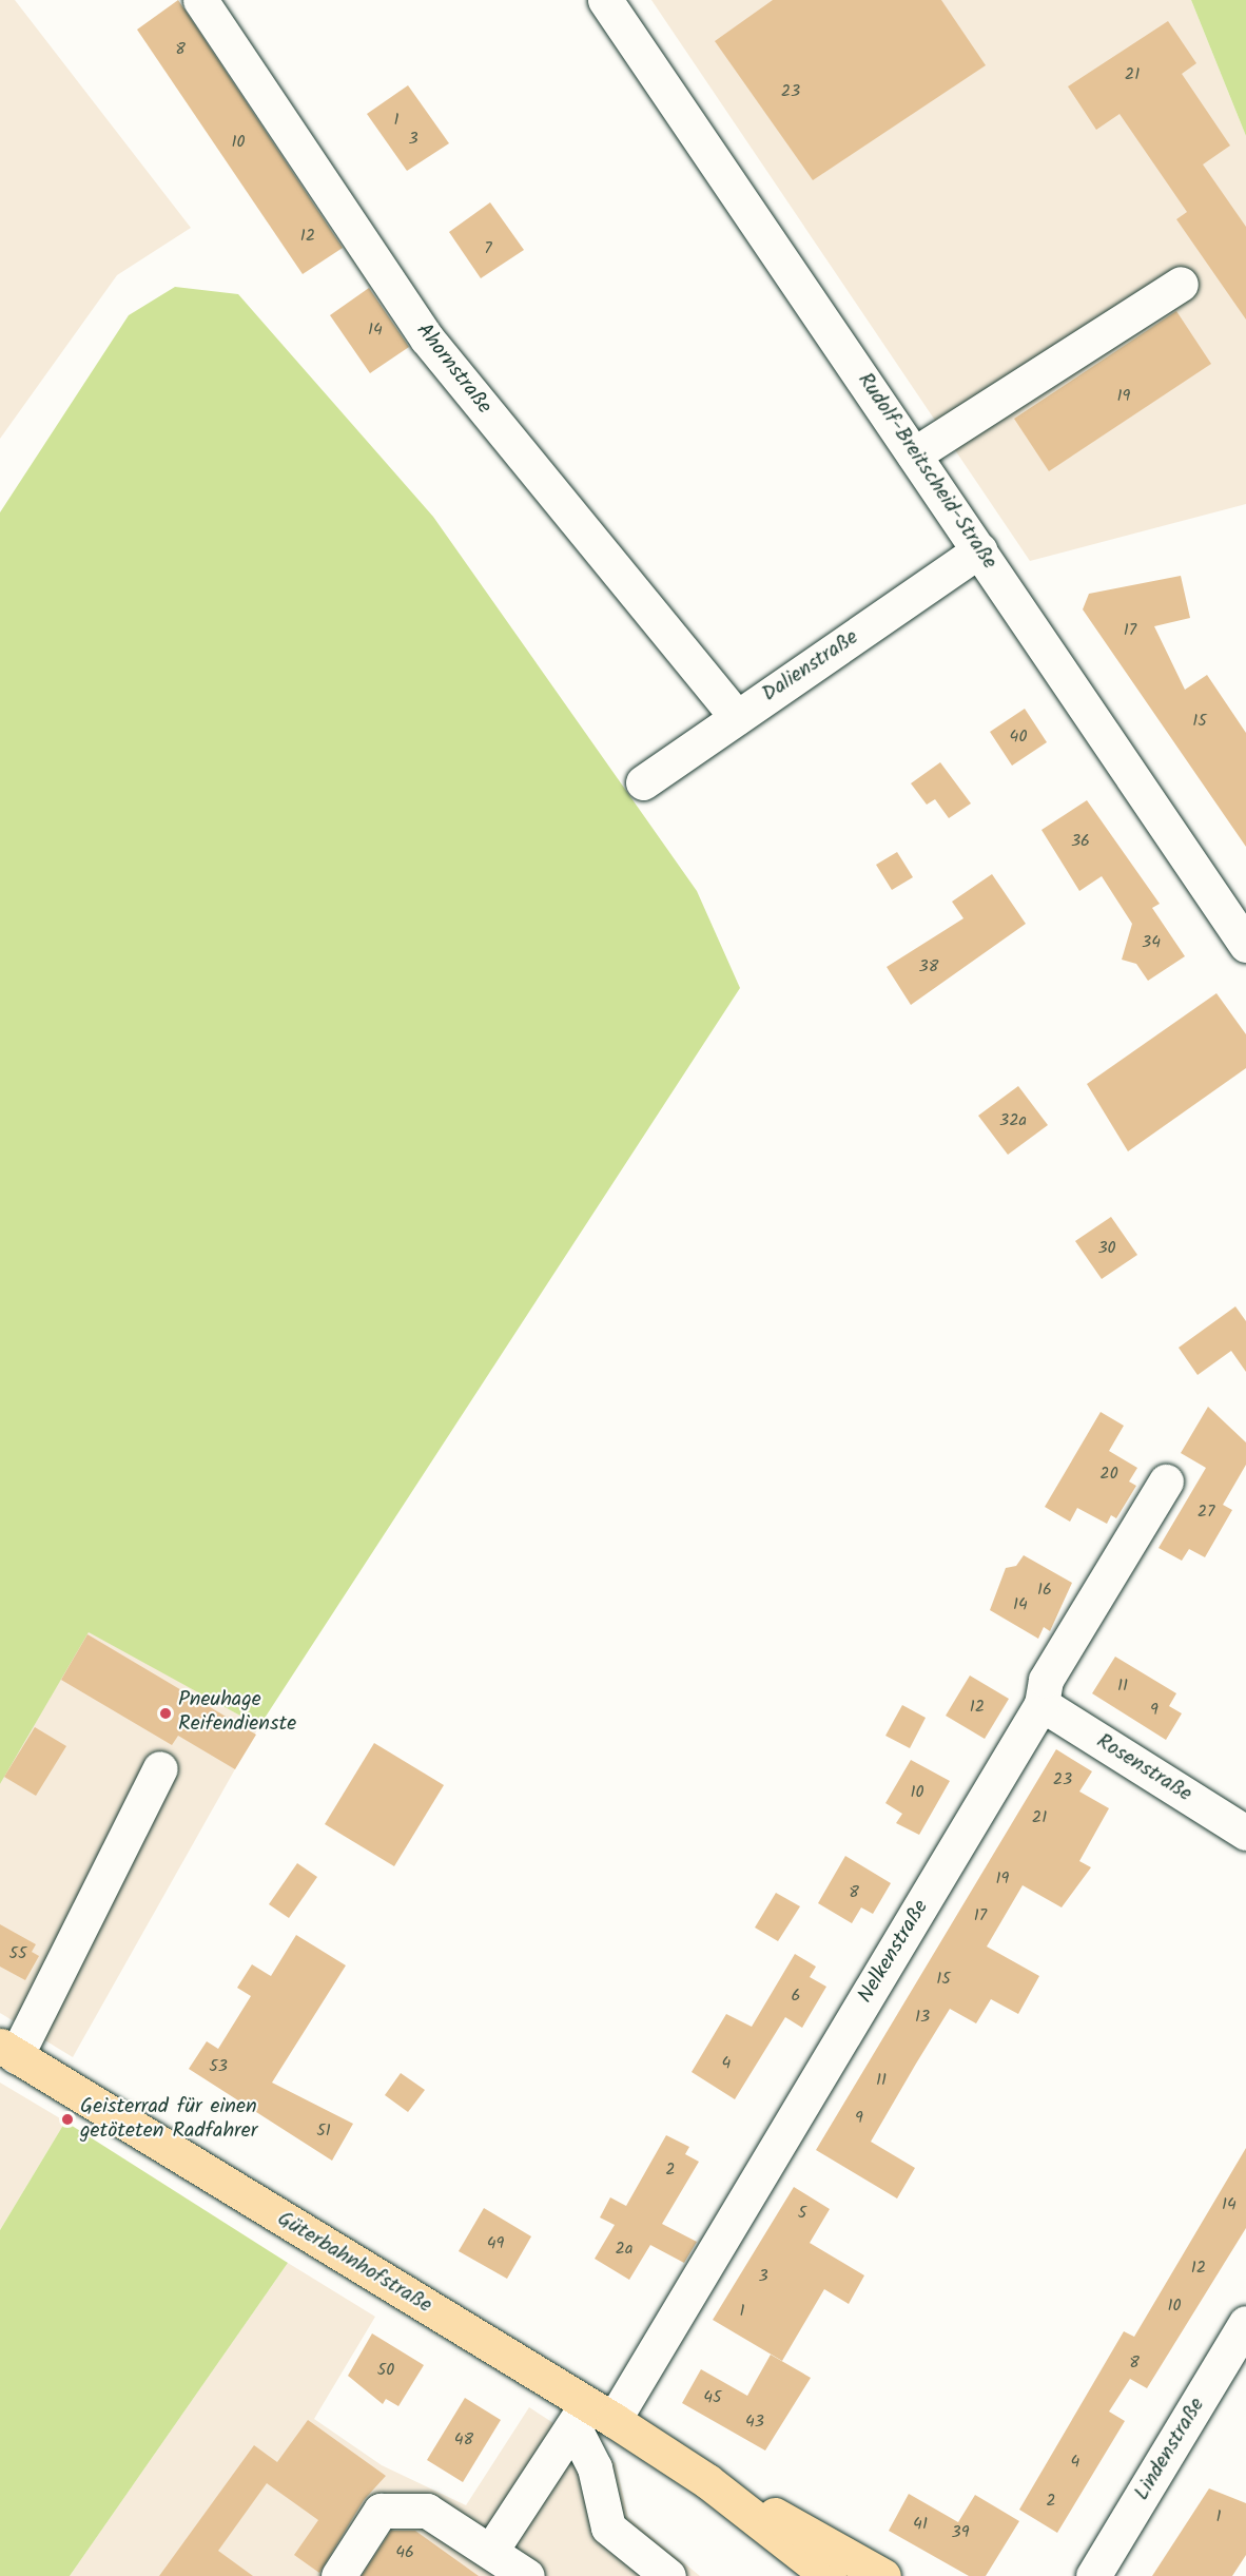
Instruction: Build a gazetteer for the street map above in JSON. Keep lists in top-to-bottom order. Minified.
{"streets":{"main road":["Güterbahnhofstraße"],"street":["Ahornstraße","Rudolf-Breitscheid-Straße","Dalienstraße","Rosenstraße","Nelkenstraße","Lindenstraße"]},"crossings":[["Ahornstraße","Dalienstraße"],["Rudolf-Breitscheid-Straße","Dalienstraße"],["Rosenstraße","Nelkenstraße"],["Nelkenstraße","Güterbahnhofstraße"]],"places":["Pneuhage Reifendienste","Geisterrad für einen getöteten Radfahrer"],"house_numbers":["8","21","23","1","3","10","12","7","14","19","17","15","40","36","34","38","32a","30","20","27","16","14","11","12","9","23","10","21","19","8","17","55","15","6","13","4","53","11","9","51","2","14","5","49","2a","12","3","10","1","8","50","45","43","48","4","2","1","41","39","46"]}
